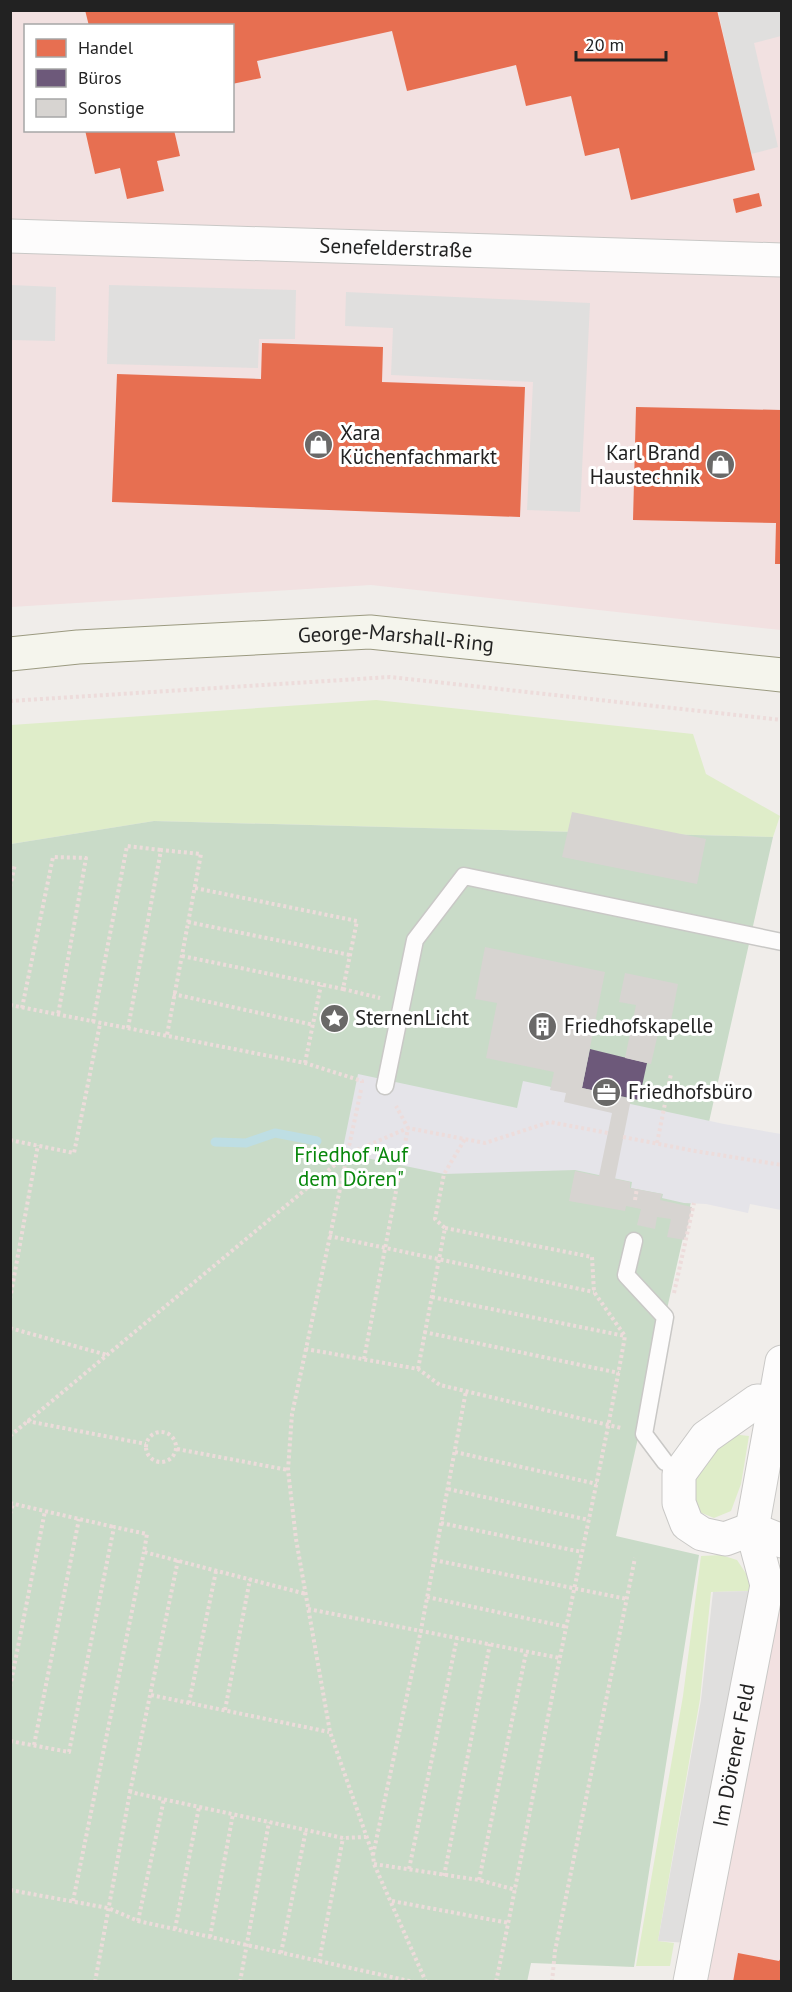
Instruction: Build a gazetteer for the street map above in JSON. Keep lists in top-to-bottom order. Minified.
{"streets":{"main road":["George-Marshall-Ring"],"street":["Senefelderstraße","Im Dörener Feld"]},"parks":["Friedhof \"Auf dem Dören\""],"places":{"shop":["Xara Küchenfachmarkt","Karl Brand Haustechnik"],"place":["SternenLicht"],"building":["Friedhofskapelle"],"office":["Friedhofsbüro"]},"legend":["Handel","Büros","Sonstige"],"scale_bar":"20 m"}
